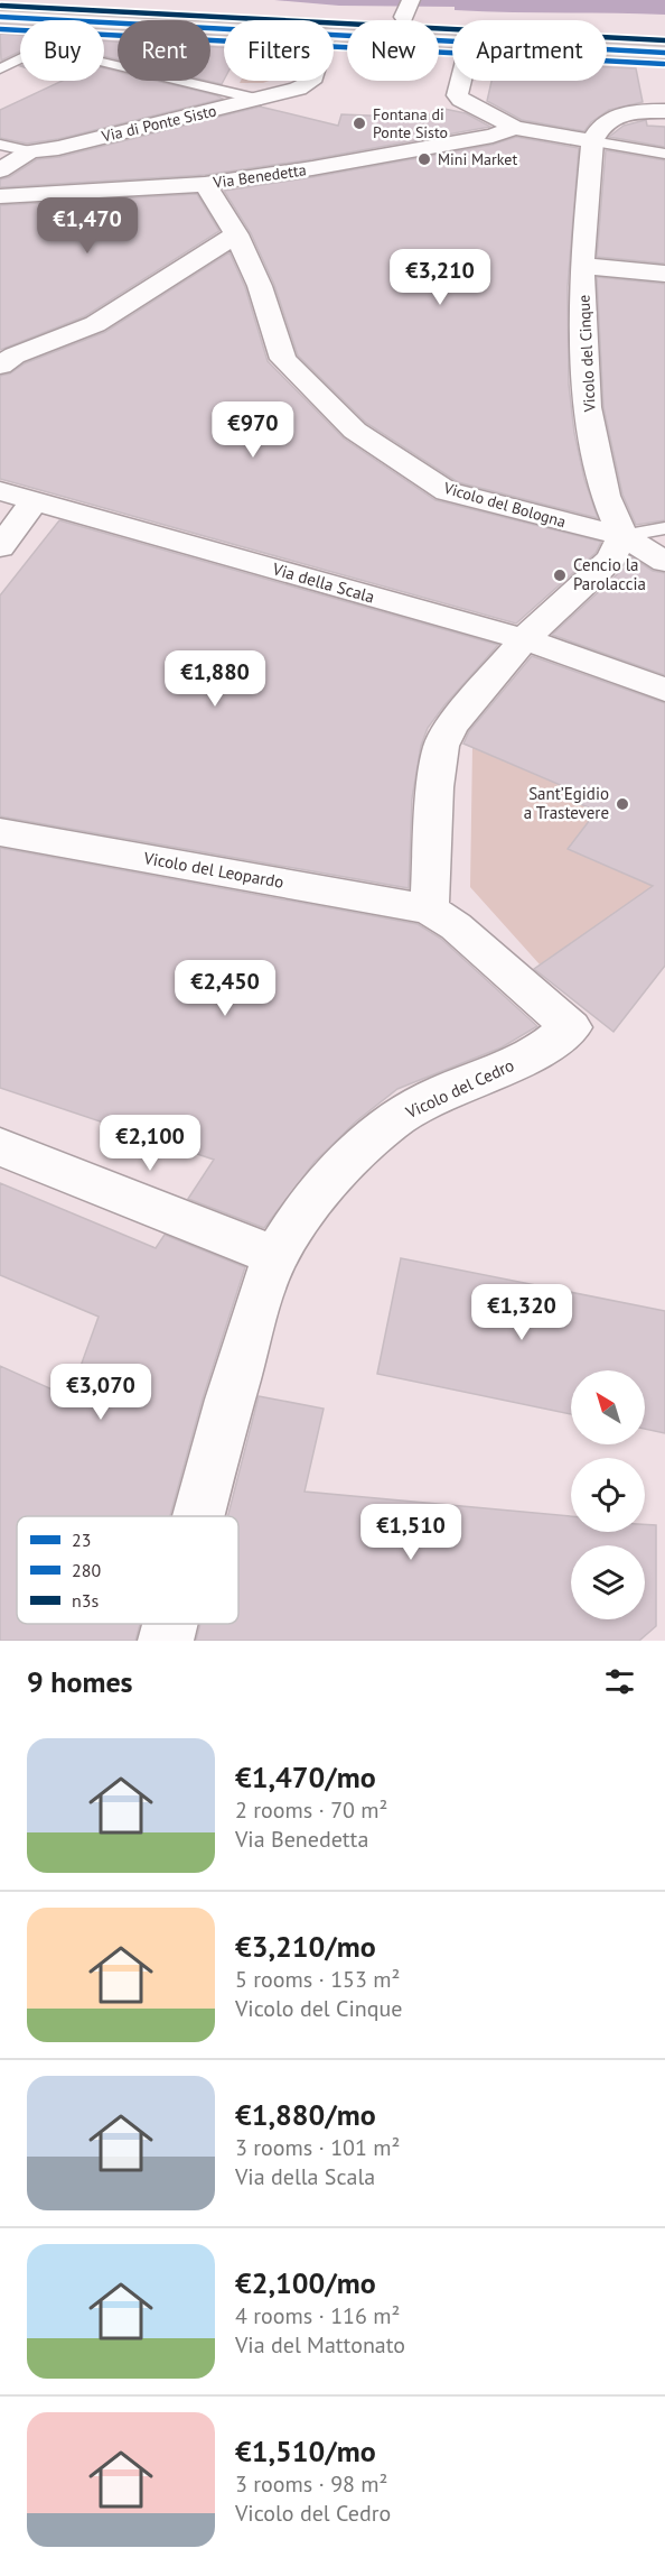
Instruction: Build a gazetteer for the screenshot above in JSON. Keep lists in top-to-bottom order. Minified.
{"streets":{"street":["Via di Ponte Sisto","Via Benedetta","Vicolo del Cinque","Vicolo del Bologna","Via della Scala","Vicolo del Leopardo","Vicolo del Cedro"]},"crossings":[["Via Benedetta","Vicolo del Bologna"],["Vicolo del Cinque","Vicolo del Bologna"],["Vicolo del Leopardo","Vicolo del Cedro"]],"places":["Fontana di Ponte Sisto","Mini Market","Cencio la Parolaccia","Sant’Egidio a Trastevere"],"lines":["transit line n3s","transit line 23","transit line 280"],"legend":["23","280","n3s"],"north":"top left","page":{"chip":["Buy","Rent","Filters","New","Apartment"],"price":["€1,470","€3,210","€970","€1,880","€2,450","€2,100","€1,320","€3,070","€1,510"],"heading":"9 homes","list":[{"name":"€1,470/mo","note":"2 rooms · 70 m² · Via Benedetta"},{"name":"€3,210/mo","note":"5 rooms · 153 m² · Vicolo del Cinque"},{"name":"€1,880/mo","note":"3 rooms · 101 m² · Via della Scala"},{"name":"€2,100/mo","note":"4 rooms · 116 m² · Via del Mattonato"},{"name":"€1,510/mo","note":"3 rooms · 98 m² · Vicolo del Cedro"}]}}
